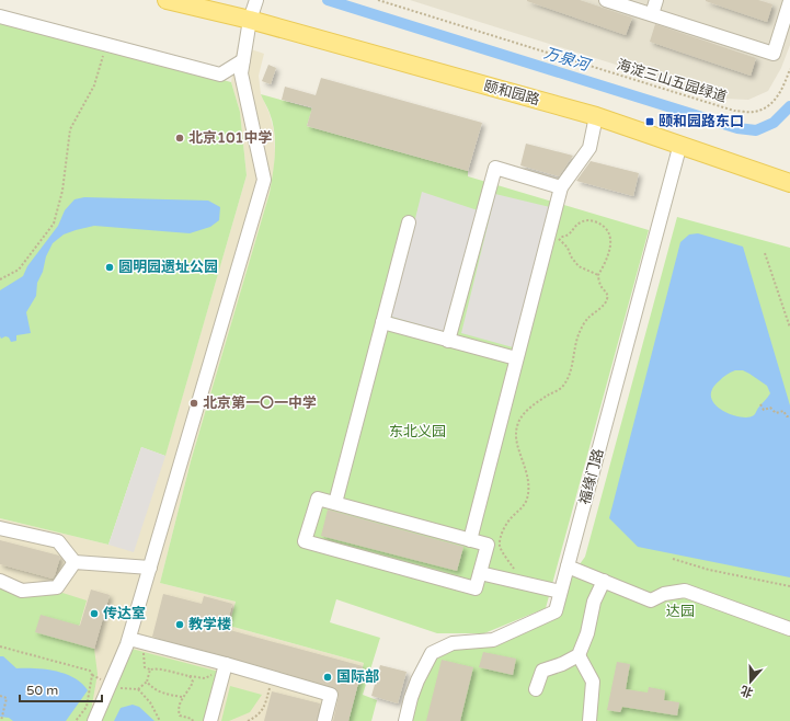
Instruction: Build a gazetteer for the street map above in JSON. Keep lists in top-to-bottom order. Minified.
{"streets":{"main road":["颐和园路"],"street":["福缘门路"],"path":["海淀三山五园绿道"]},"crossings":[["颐和园路","福缘门路"]],"water":["万泉河"],"parks":["东北义园","达园"],"places":{"transit":["颐和园路东口"],"other":["北京101中学","圆明园遗址公园","北京第一〇一中学","传达室","教学楼","国际部"]},"scale_bar":"50 m","north":"bottom"}
